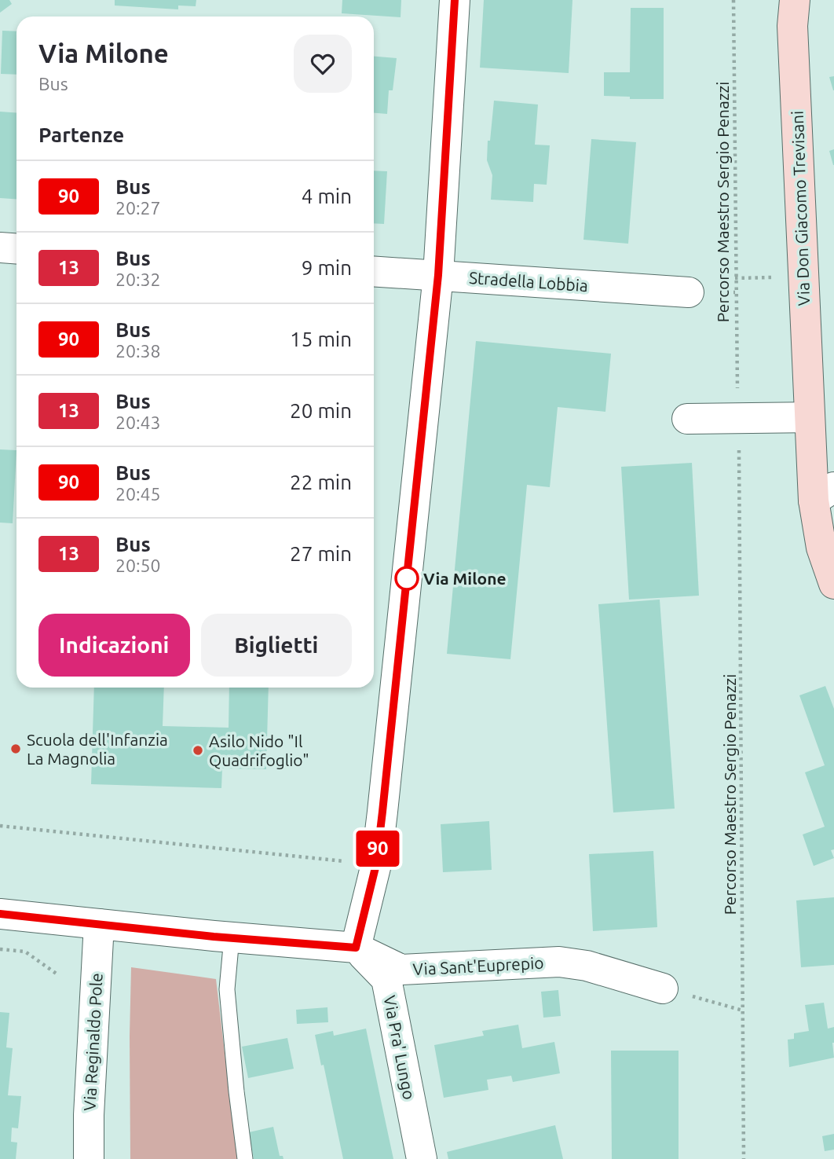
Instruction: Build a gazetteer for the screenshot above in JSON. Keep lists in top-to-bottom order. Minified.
{"streets":{"street":["Via Don Giacomo Trevisani","Stradella Lobbia","Via Sant'Euprepio","Via Reginaldo Pole","Via Pra' Lungo"],"path":["Percorso Maestro Sergio Penazzi"]},"crossings":[["Via Sant'Euprepio","Via Reginaldo Pole"],["Via Sant'Euprepio","Via Pra' Lungo"]],"places":["Via Milone","Scuola dell'Infanzia La Magnolia","Asilo Nido \"Il Quadrifoglio\""],"lines":["bus line 90"],"page":{"on_map":"90","heading":[["Via Milone","Bus"],"Partenze"],"list":[{"mark":"90","name":"Bus","note":"20:27","value":"4 min"},{"mark":"13","name":"Bus","note":"20:32","value":"9 min"},{"mark":"90","name":"Bus","note":"20:38","value":"15 min"},{"mark":"13","name":"Bus","note":"20:43","value":"20 min"},{"mark":"90","name":"Bus","note":"20:45","value":"22 min"},{"mark":"13","name":"Bus","note":"20:50","value":"27 min"}],"buttons":["Indicazioni","Biglietti"]}}
